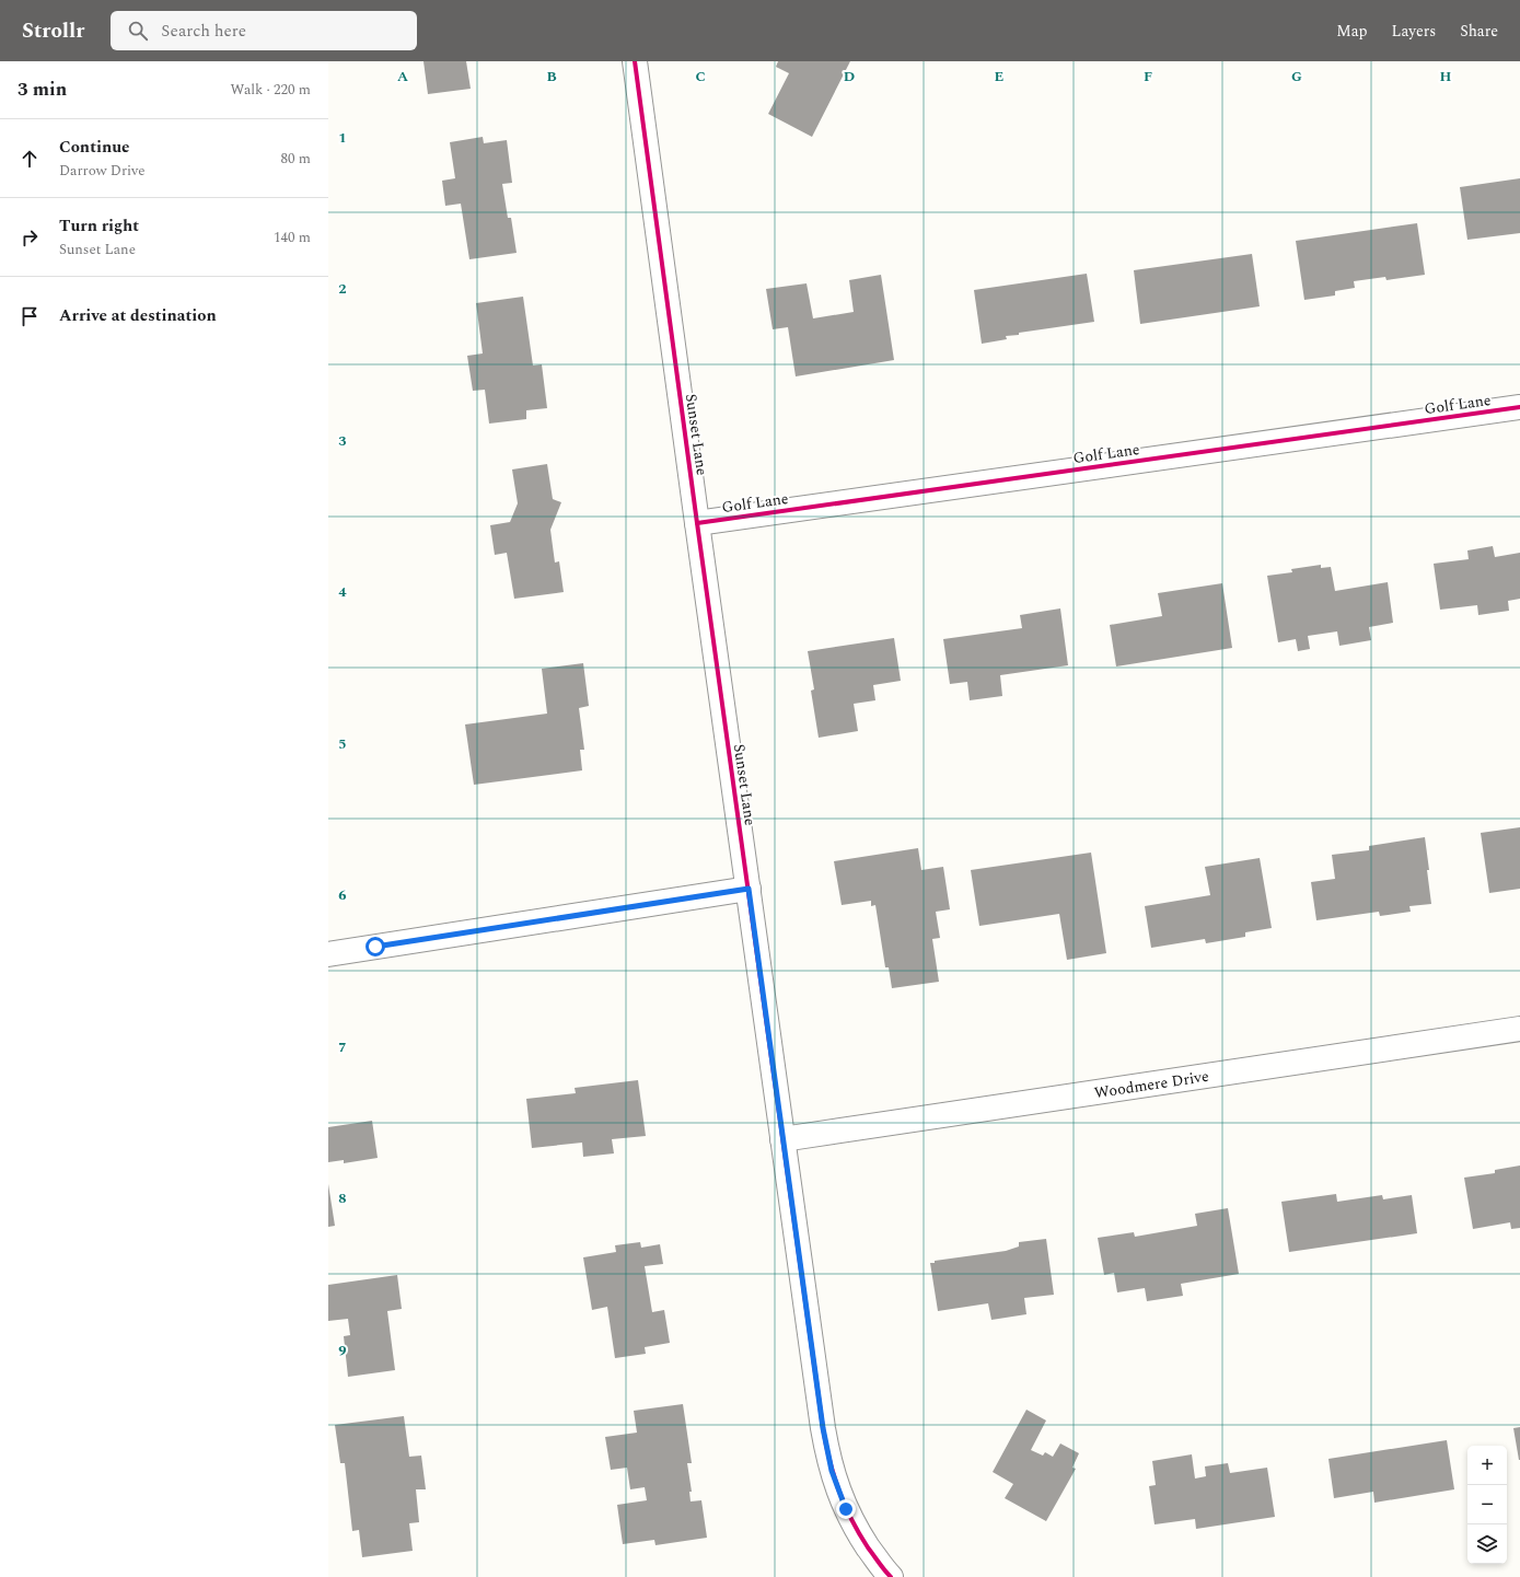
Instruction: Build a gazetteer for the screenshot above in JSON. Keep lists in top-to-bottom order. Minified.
{"streets":{"street":["Golf Lane","Sunset Lane","Woodmere Drive"]},"crossings":[["Golf Lane","Sunset Lane"],["Sunset Lane","Woodmere Drive"]],"page":{"header":"Strollr","search":"Search here","nav":["Map","Layers","Share"],"heading":["3 min","Walk · 220 m"],"list":[["Continue","Darrow Drive","80 m"],["Turn right","Sunset Lane","140 m"],"Arrive at destination"],"map_buttons":["+","−"]},"grid":{"columns":["A","B","C","D","E","F","G","H"],"rows":["1","2","3","4","5","6","7","8","9"]}}
